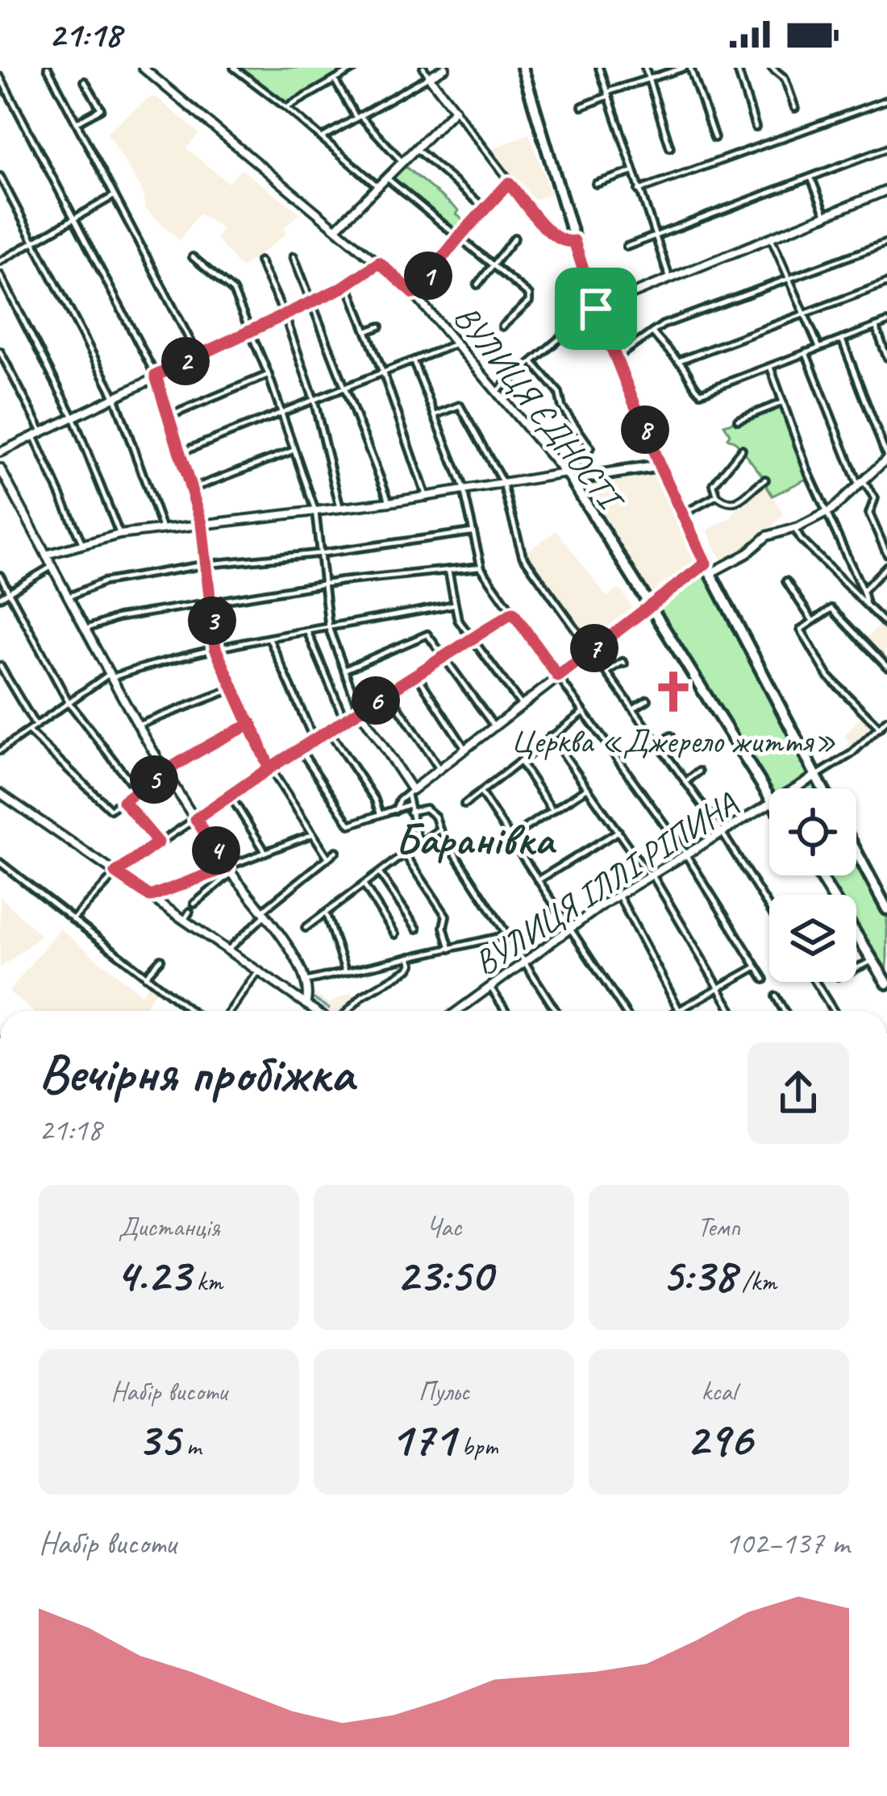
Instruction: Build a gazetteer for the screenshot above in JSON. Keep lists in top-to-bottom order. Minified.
{"streets":{"main road":["ВУЛИЦЯ ЄДНОСТІ"],"street":["ВУЛИЦЯ ІЛЛІ РІПИНА"]},"districts":["Баранівка"],"places":{"church":["Церква «Джерело життя»"]},"page":{"status":"21:18","pins":["1","2","8","3","7","6","5","4"],"heading":["Вечірня пробіжка","21:18"],"stats":[["Дистанція","4.23 km"],["Час","23:50"],["Темп","5:38 /km"],["Набір висоти","35 m"],["Пульс","171 bpm"],["kcal","296"]],"chart":["Набір висоти","102–137 m"]}}
